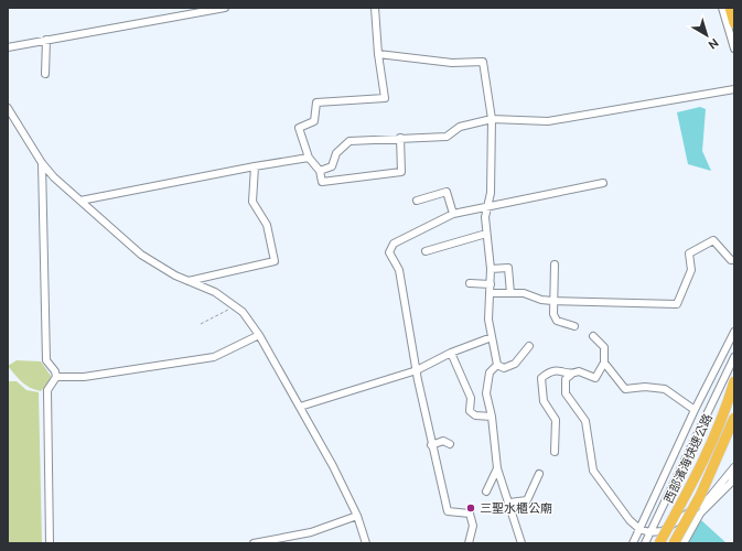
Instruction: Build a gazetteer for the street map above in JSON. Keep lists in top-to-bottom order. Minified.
{"streets":{"highway":["西部濱海快速公路"]},"places":["三聖水櫃公廟"],"north":"bottom right"}
